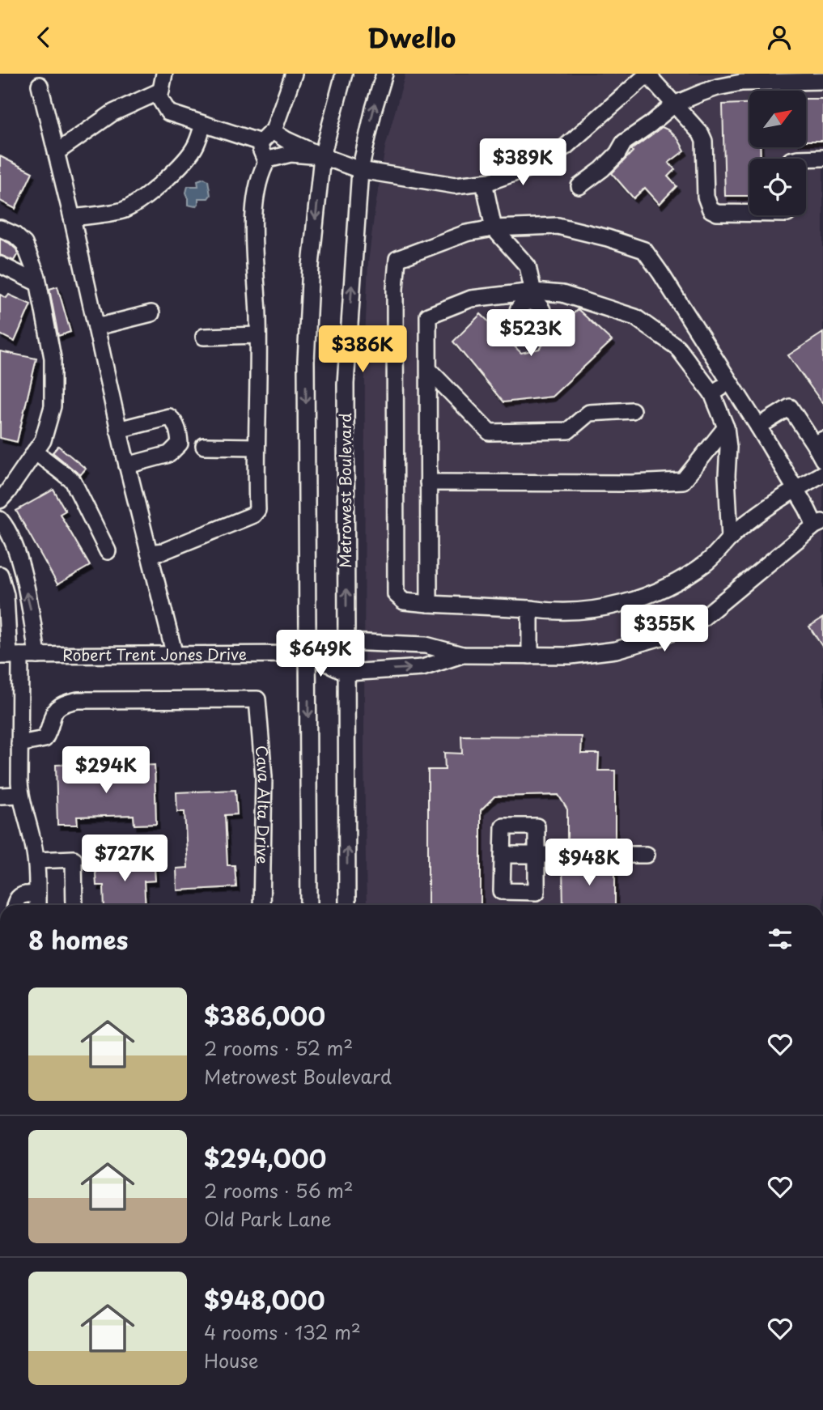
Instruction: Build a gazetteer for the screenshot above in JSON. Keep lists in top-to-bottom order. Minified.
{"streets":{"street":["Metrowest Boulevard","Robert Trent Jones Drive","Cava Alta Drive"]},"crossings":[["Metrowest Boulevard","Robert Trent Jones Drive"]],"north":"top right","page":{"header":"Dwello","price":["$389K","$523K","$386K","$355K","$649K","$294K","$727K","$948K"],"heading":"8 homes","list":[{"name":"$386,000","note":"2 rooms · 52 m² · Metrowest Boulevard"},{"name":"$294,000","note":"2 rooms · 56 m² · Old Park Lane"},{"name":"$948,000","note":"4 rooms · 132 m² · House"}]}}
